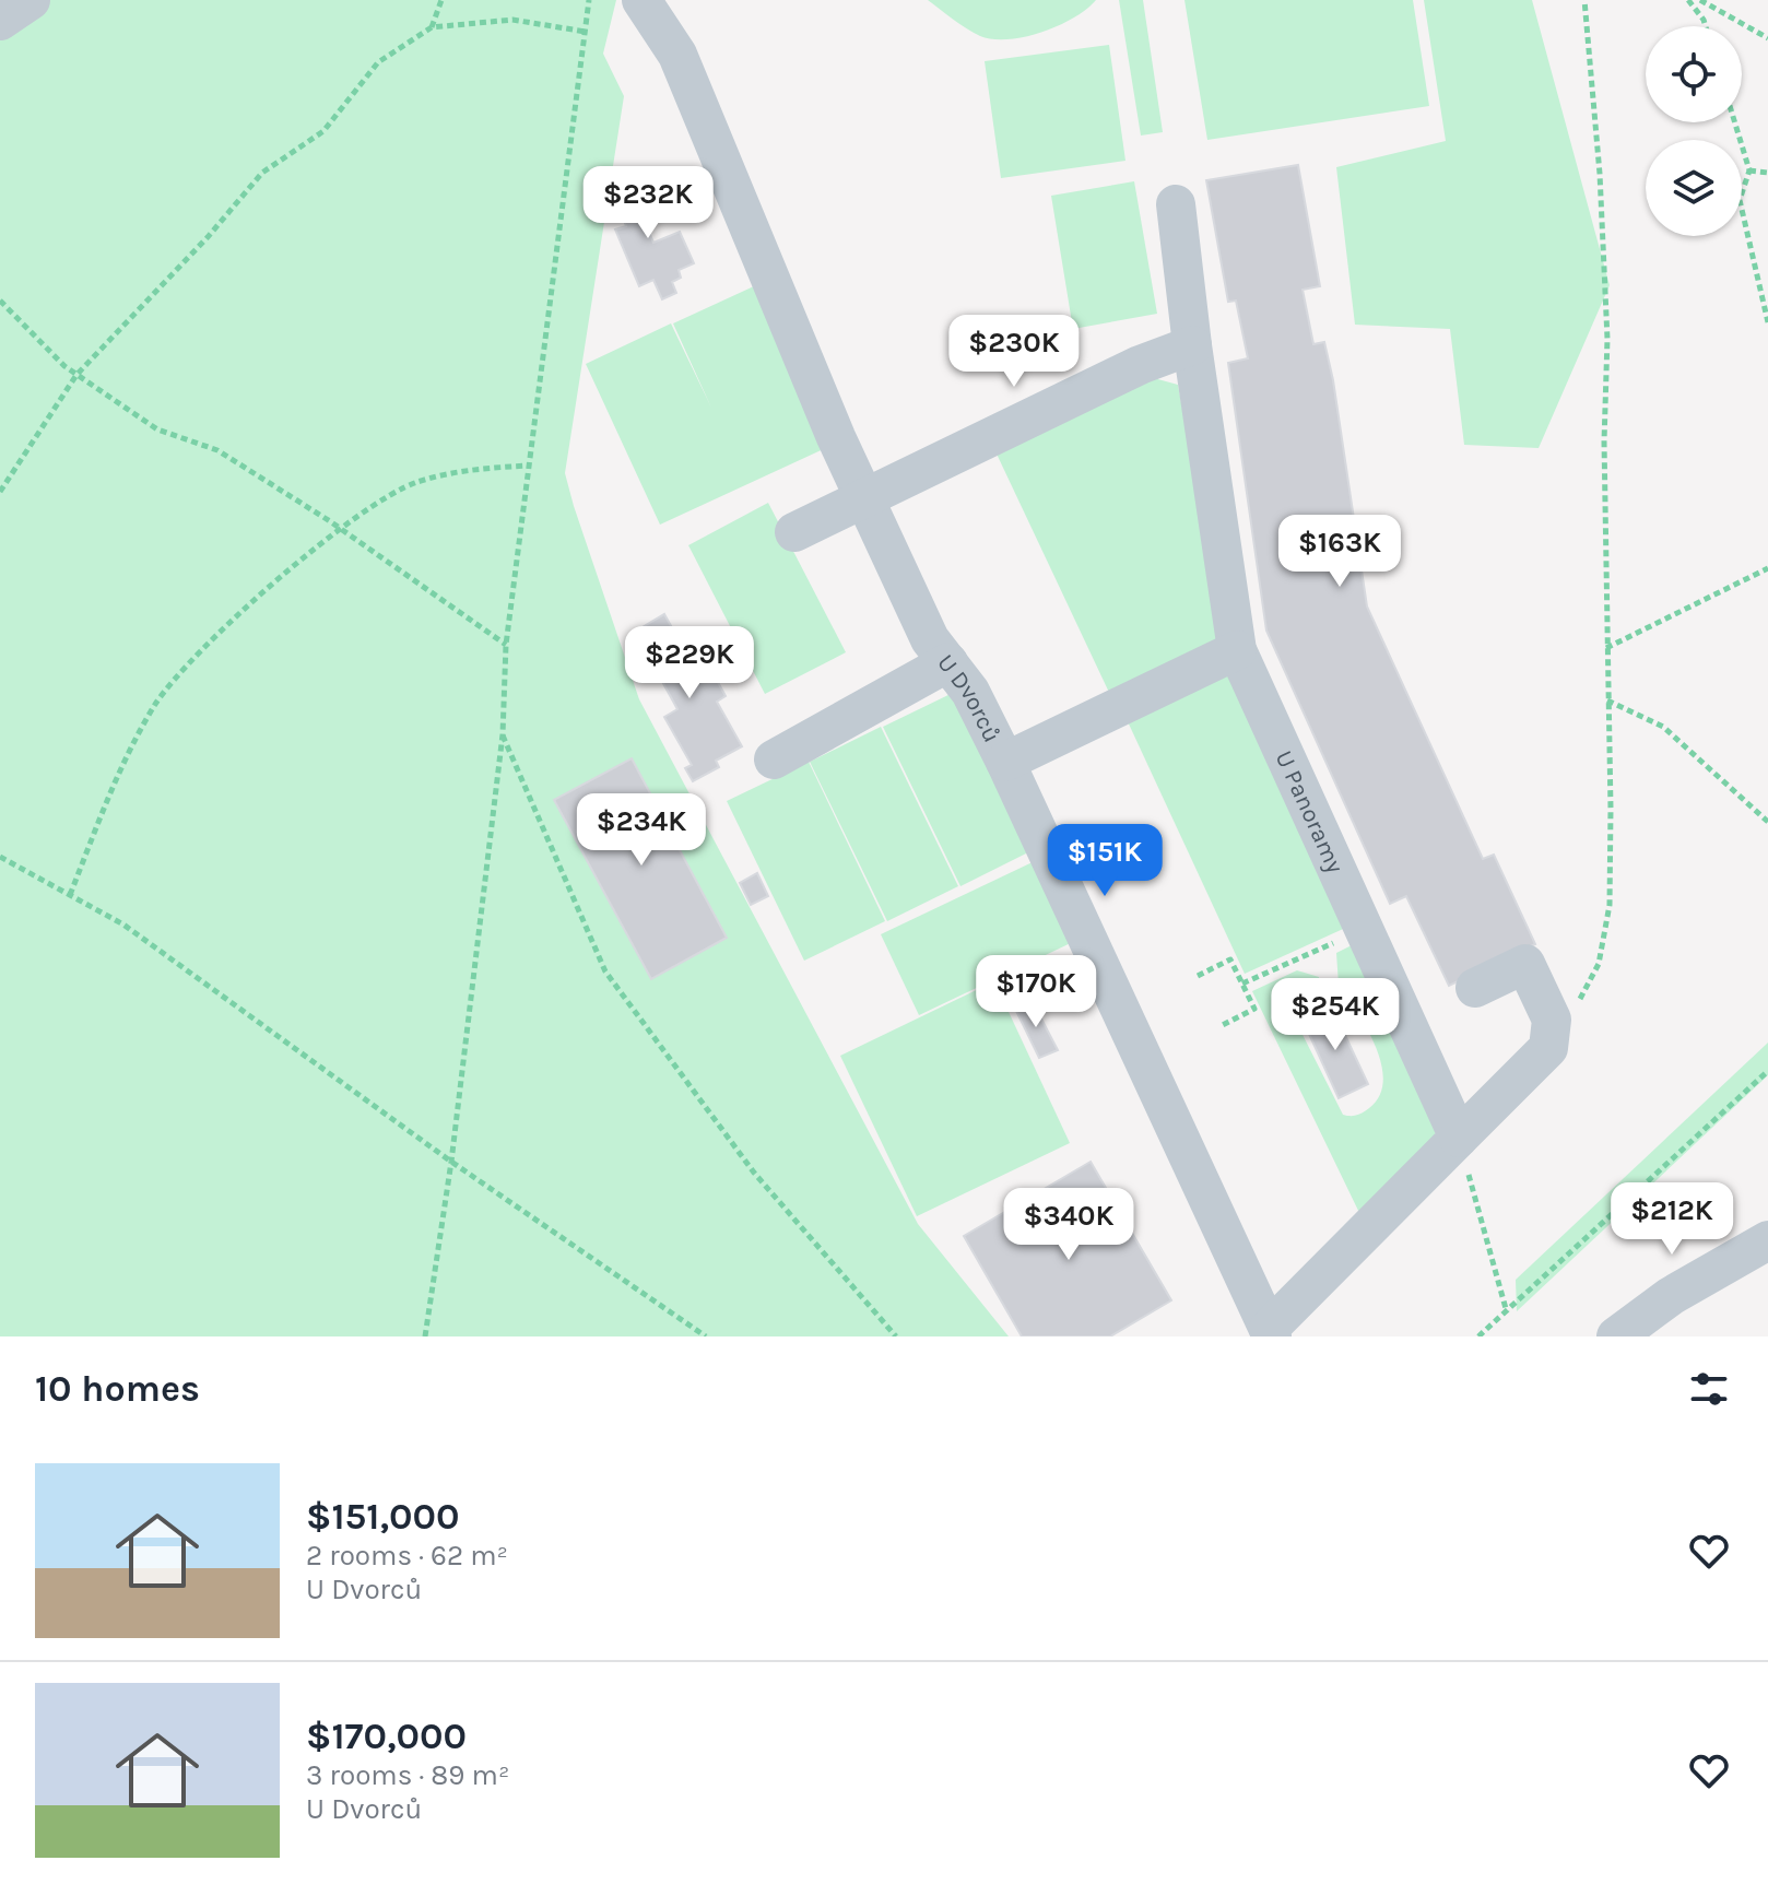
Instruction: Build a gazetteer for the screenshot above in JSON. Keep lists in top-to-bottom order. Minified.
{"streets":{"street":["U Dvorců","U Panoramy"]},"page":{"price":["$232K","$230K","$163K","$229K","$234K","$151K","$170K","$254K","$212K","$340K"],"heading":"10 homes","list":[{"name":"$151,000","note":"2 rooms · 62 m² · U Dvorců"},{"name":"$170,000","note":"3 rooms · 89 m² · U Dvorců"}]}}
